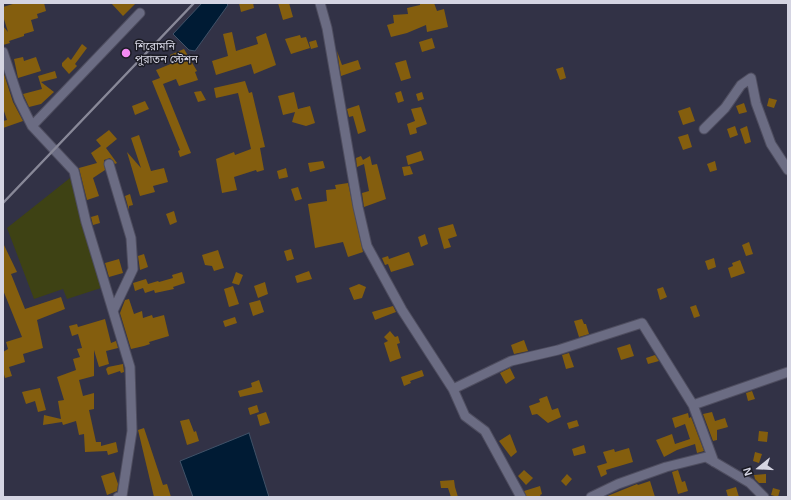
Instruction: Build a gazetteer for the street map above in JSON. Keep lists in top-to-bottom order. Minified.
{"places":["শিরোমনি পুরাতন স্টেশন"],"north":"left"}
